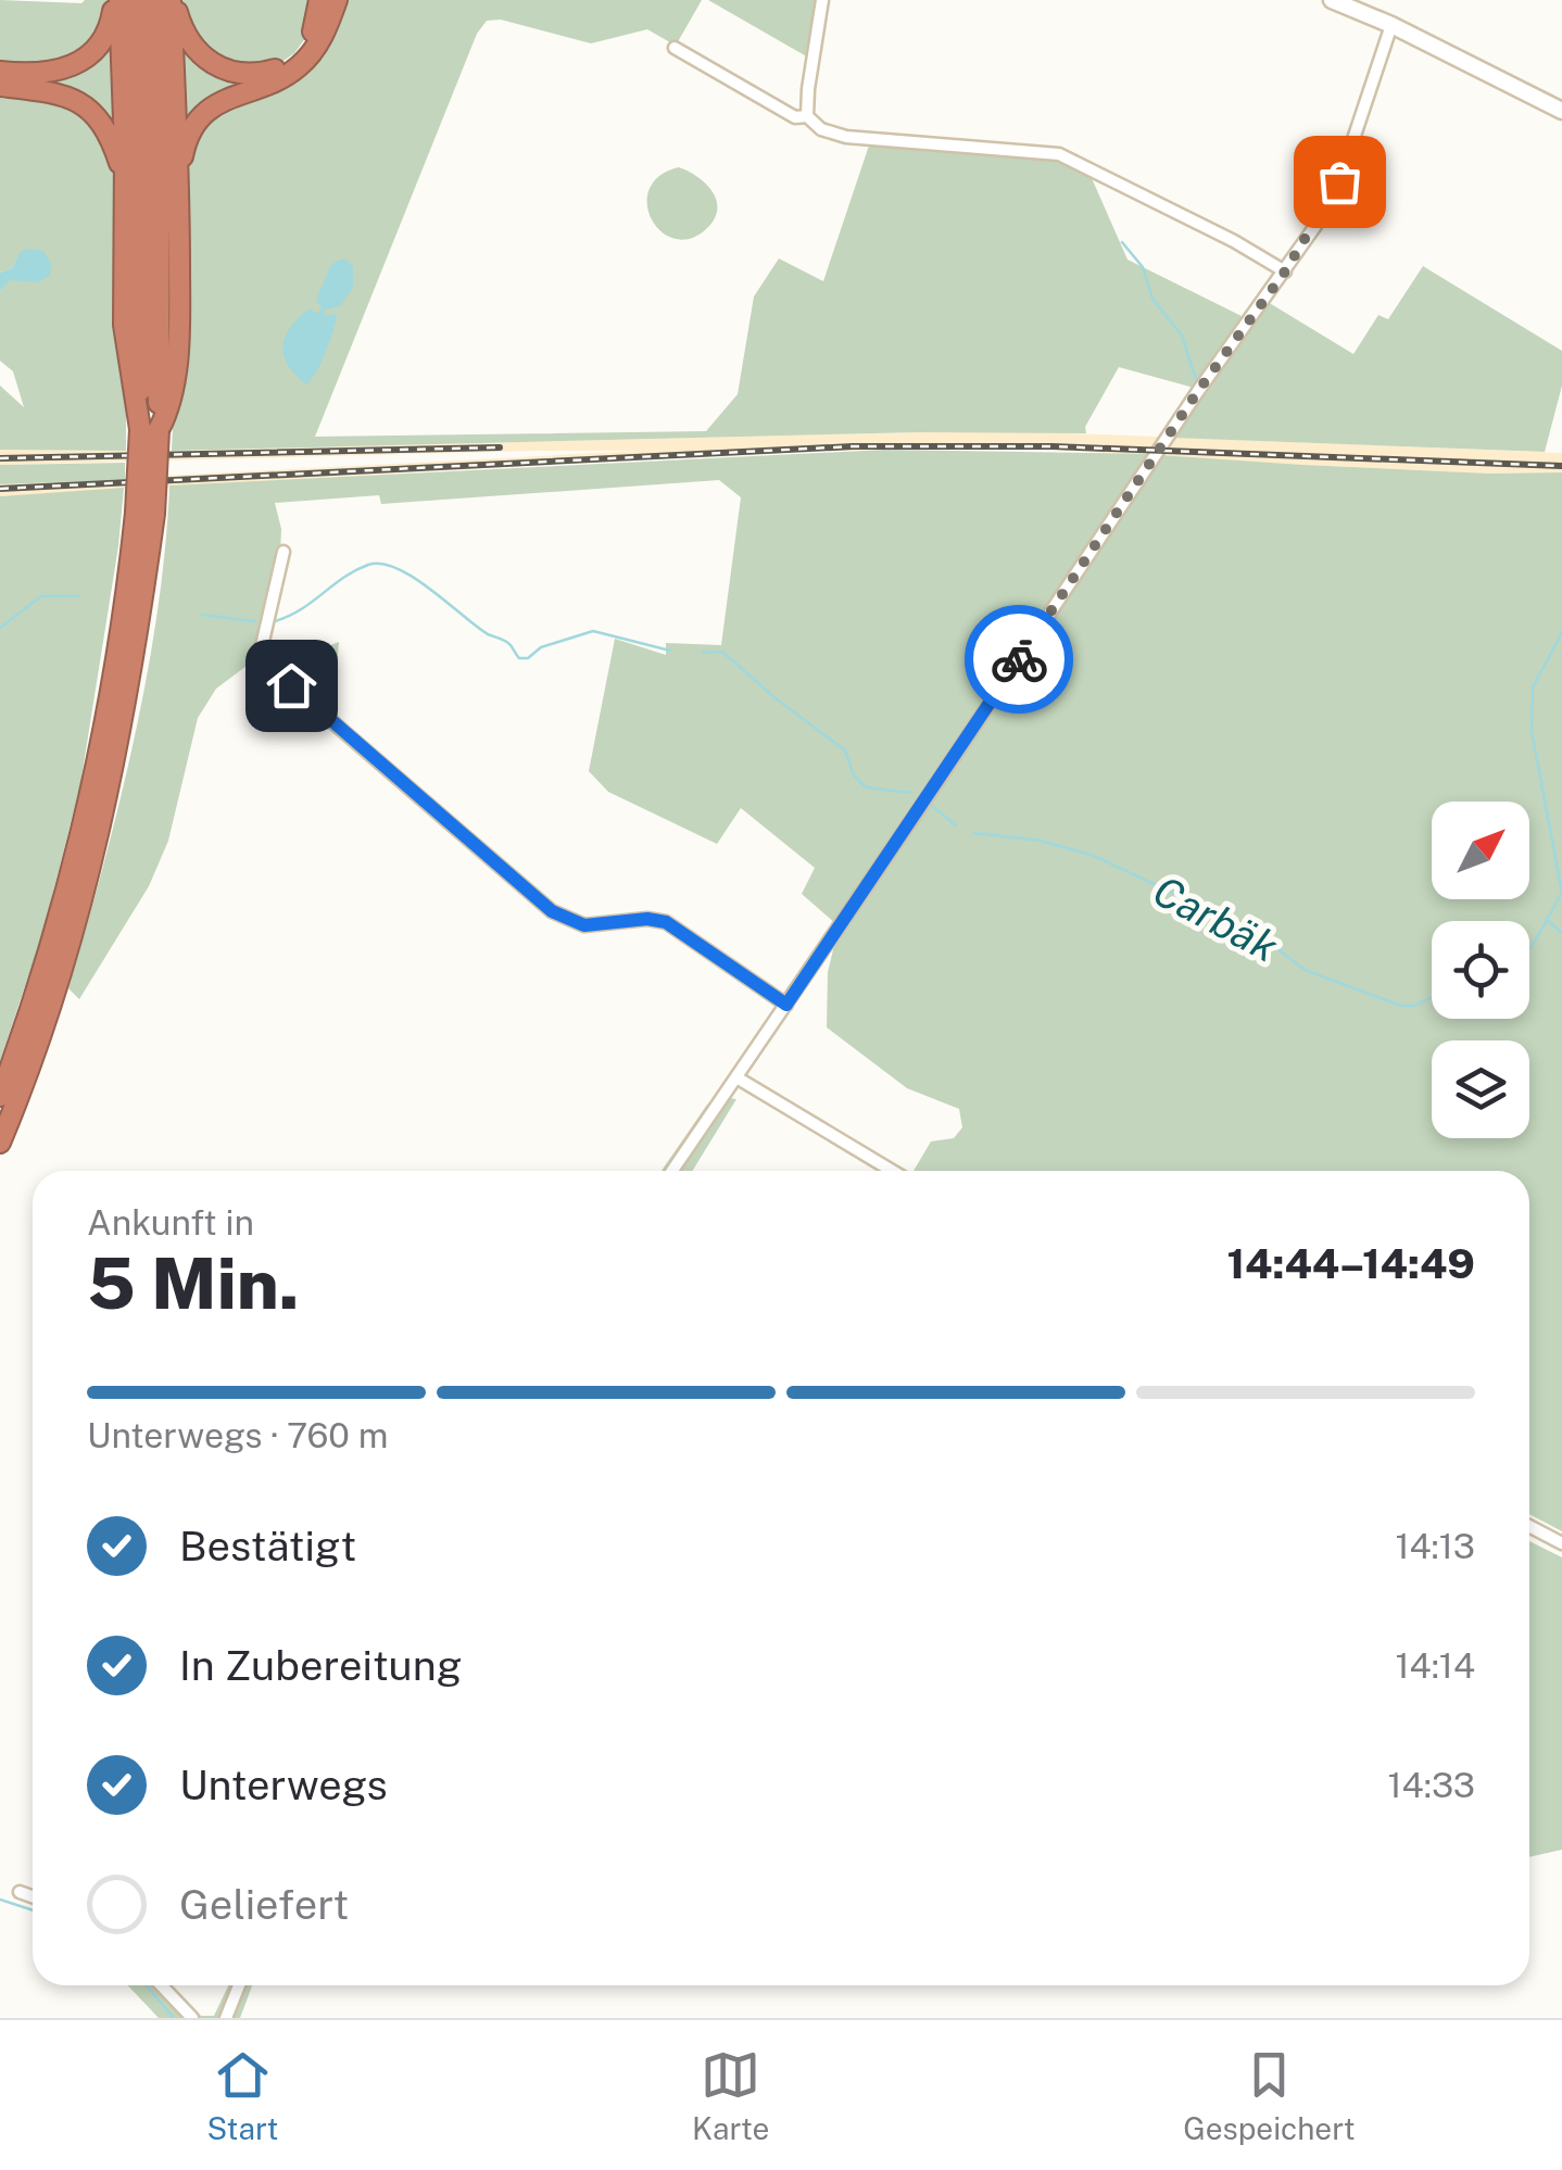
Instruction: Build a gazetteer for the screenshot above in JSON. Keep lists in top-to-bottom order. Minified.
{"water":["Carbäk"],"north":"top right","page":{"heading":["5 Min.","Ankunft in","14:44–14:49"],"bar":"Unterwegs · 760 m","list":[["Bestätigt","14:13"],["In Zubereitung","14:14"],["Unterwegs","14:33"],"Geliefert"],"tabs":["Start","Karte","Gespeichert"]}}
